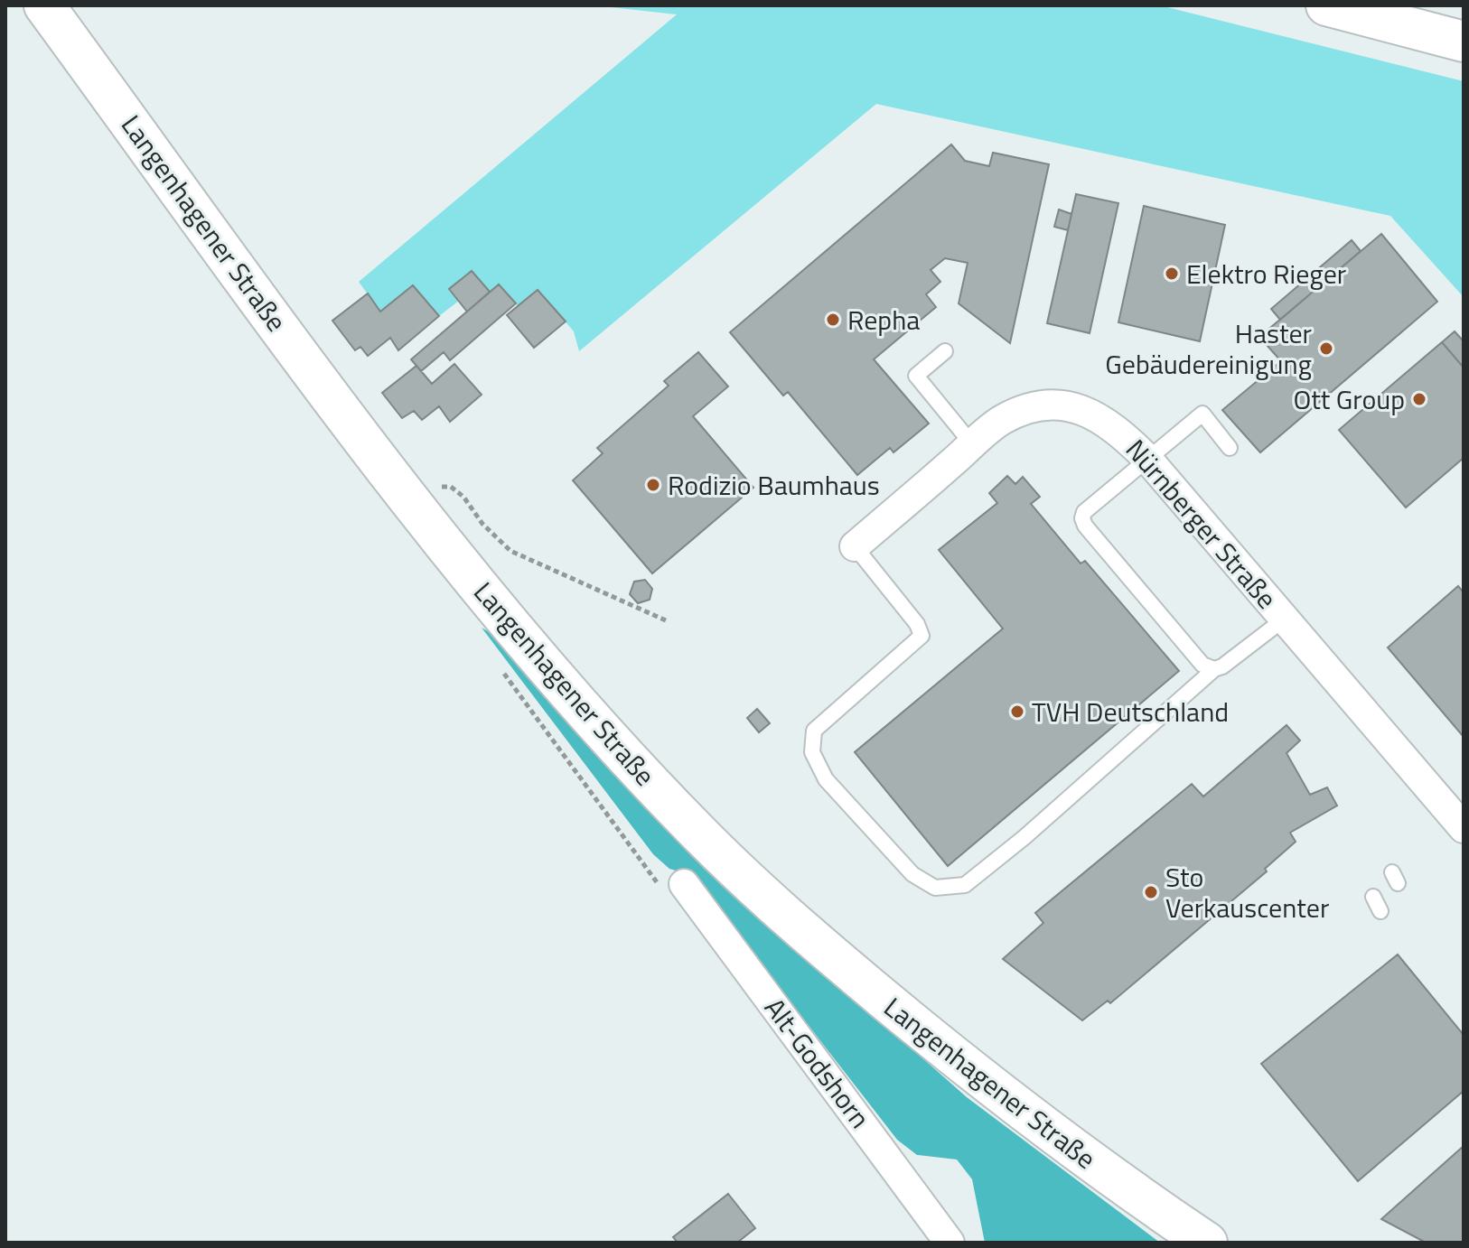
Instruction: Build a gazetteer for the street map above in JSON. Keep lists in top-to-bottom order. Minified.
{"streets":{"main road":["Langenhagener Straße"],"street":["Nürnberger Straße","Alt-Godshorn"]},"places":["Elektro Rieger","Repha","Haster Gebäudereinigung","Ott Group","Rodizio Baumhaus","TVH Deutschland","Sto Verkauscenter"]}
